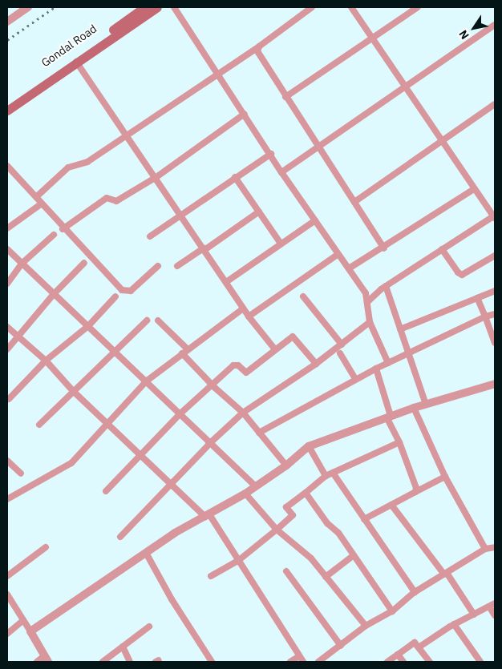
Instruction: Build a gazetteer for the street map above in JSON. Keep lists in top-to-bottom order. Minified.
{"streets":{"main road":["Gondal Road"]},"north":"bottom left"}
